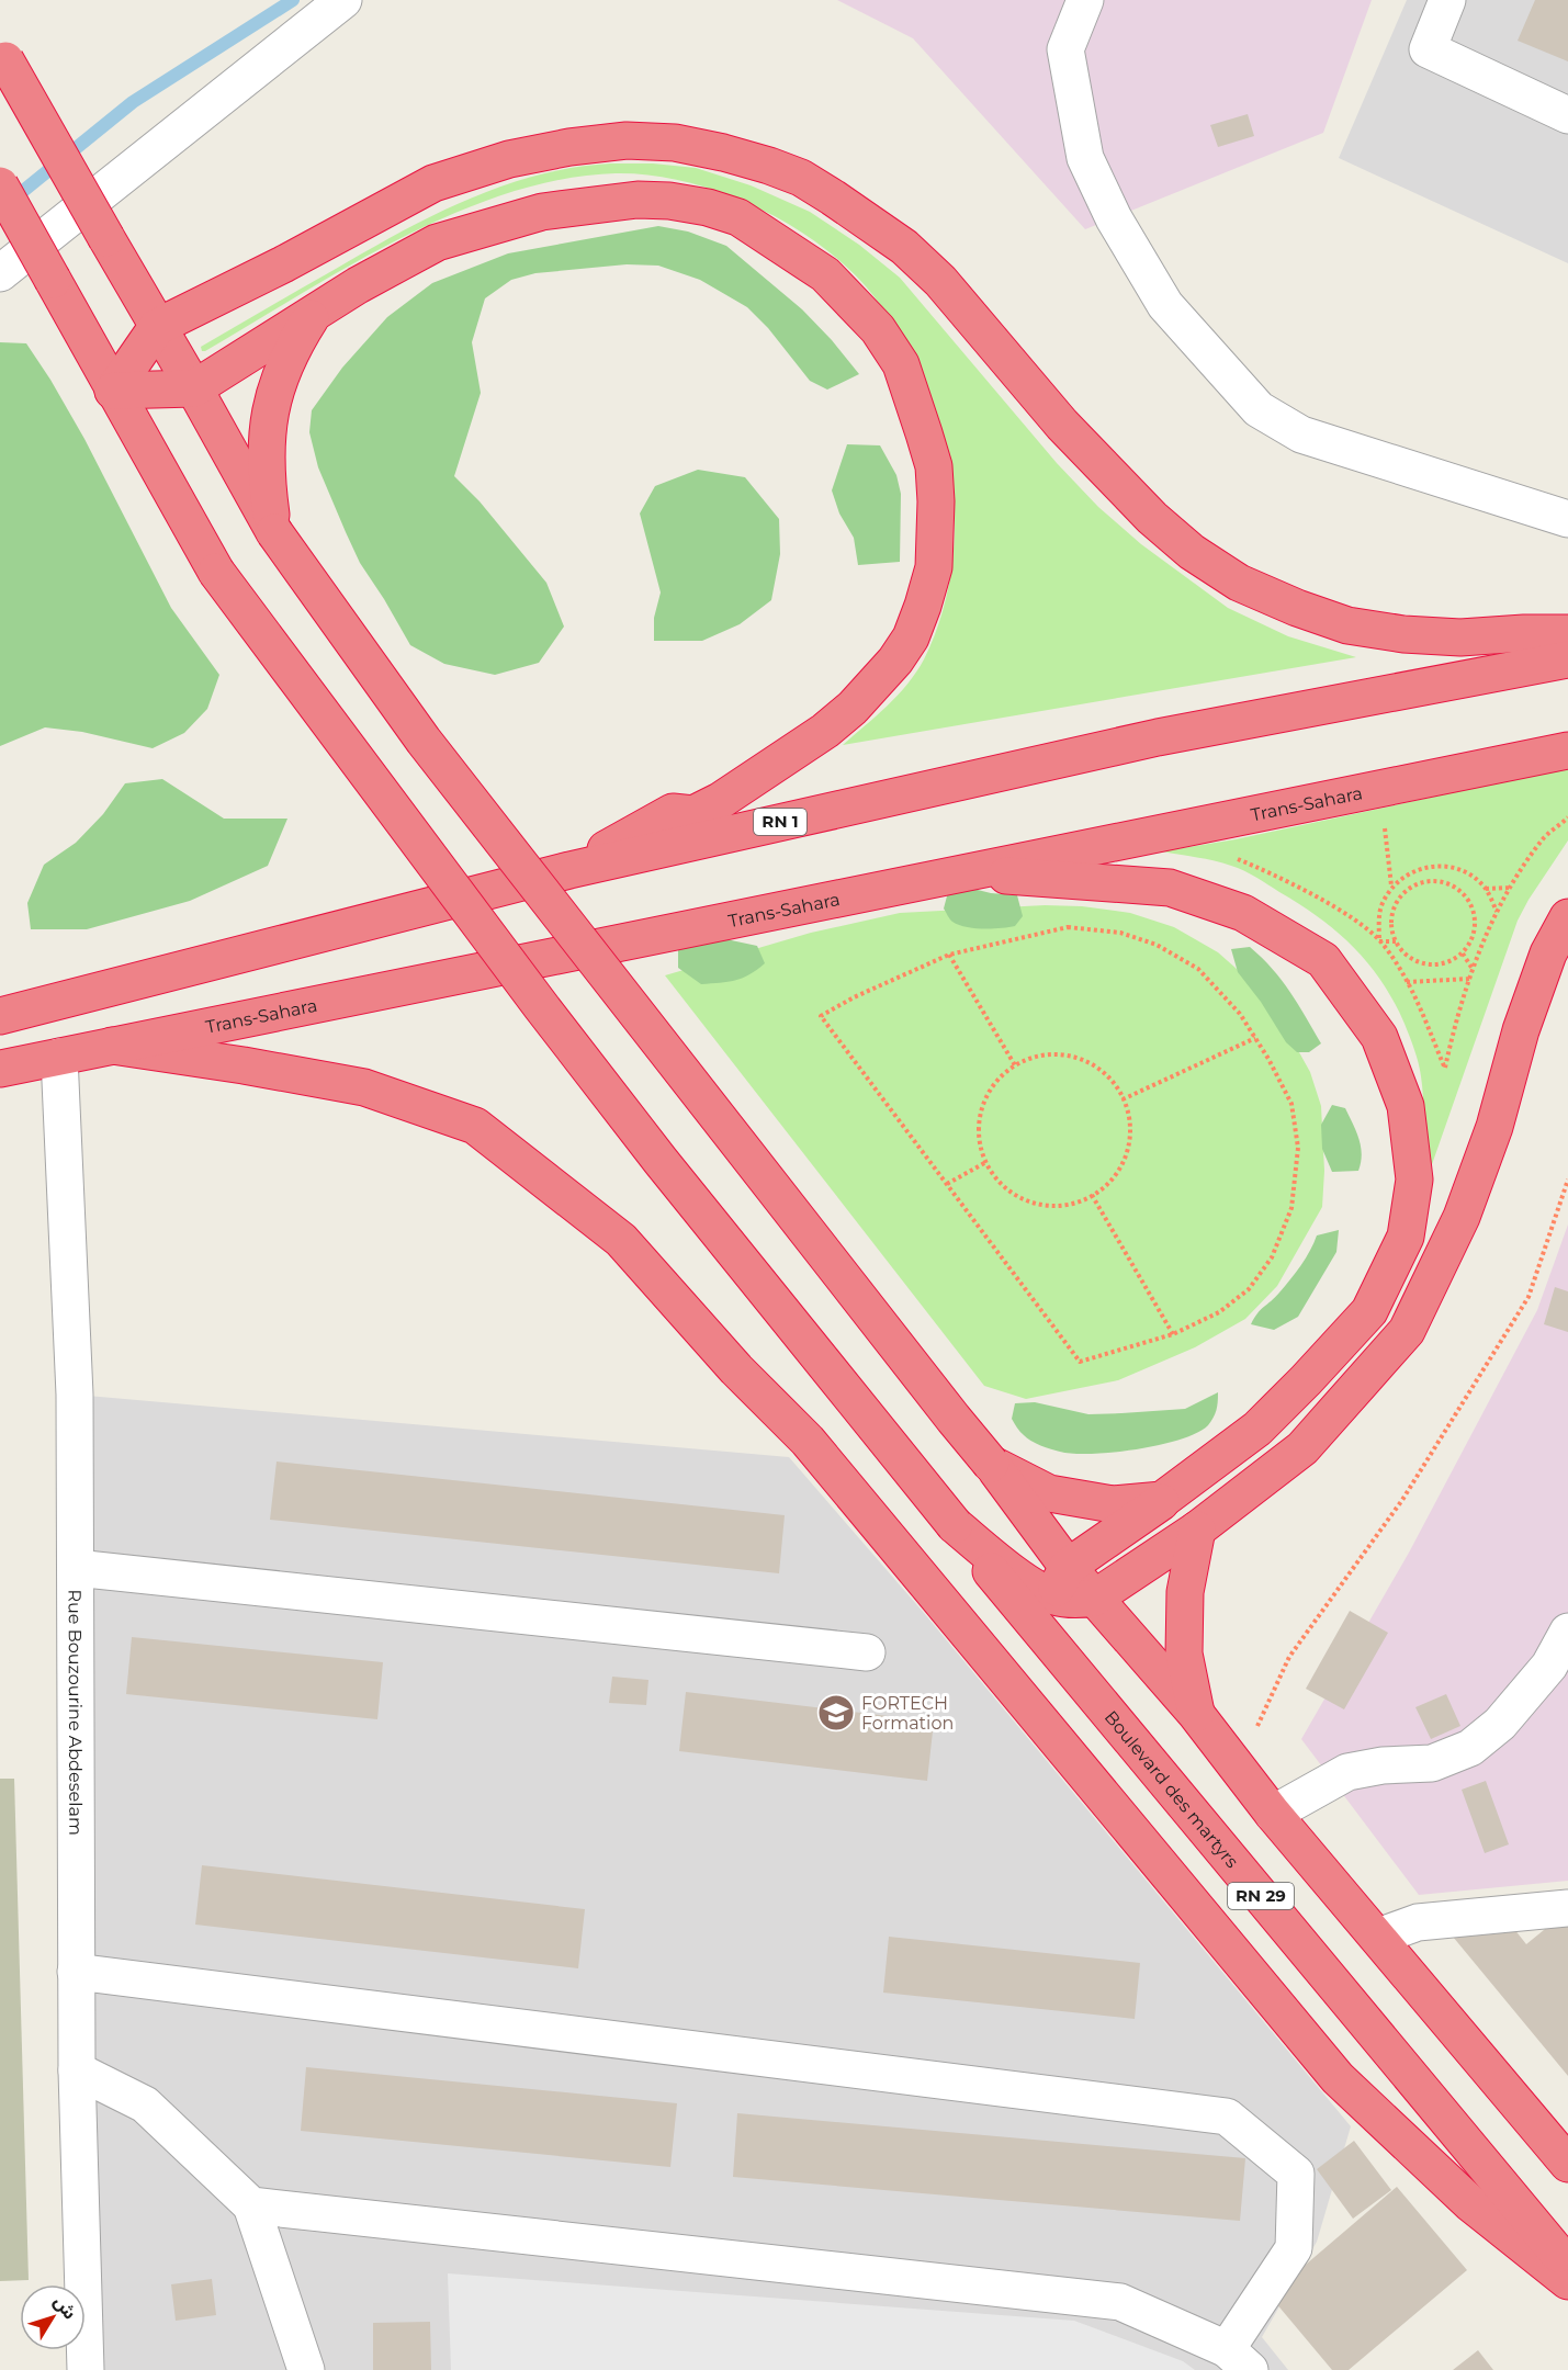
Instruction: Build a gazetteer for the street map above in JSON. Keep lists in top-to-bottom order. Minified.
{"streets":{"highway":["Trans-Sahara","RN 1","Boulevard des martyrs","RN 29"],"street":["Rue Bouzourine Abdeselam"]},"crossings":[["Trans-Sahara","Rue Bouzourine Abdeselam"]],"places":{"school or university":["FORTECH Formation"]},"north":"top right"}
